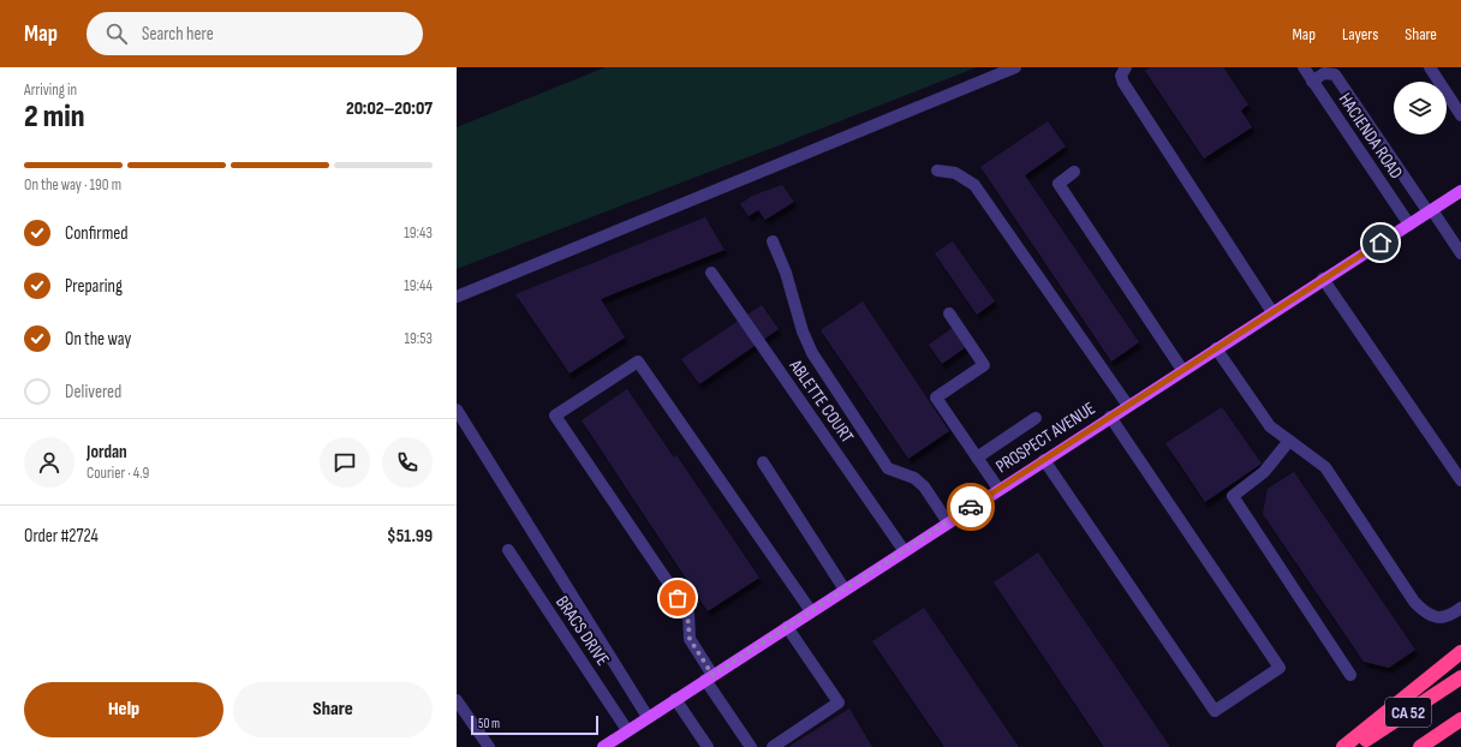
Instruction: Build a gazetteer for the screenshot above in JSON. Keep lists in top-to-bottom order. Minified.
{"streets":{"highway":["CA 52"],"main road":["PROSPECT AVENUE"],"street":["HACIENDA ROAD","ABLETTE COURT","BRACS DRIVE"]},"crossings":[["HACIENDA ROAD","PROSPECT AVENUE"],["ABLETTE COURT","PROSPECT AVENUE"],["PROSPECT AVENUE","BRACS DRIVE"]],"scale_bar":"50 m","page":{"header":"Map","search":"Search here","nav":["Map","Layers","Share"],"heading":["2 min","Arriving in","20:02–20:07"],"panel":["Jordan","Courier · 4.9","Order #2724","$51.99"],"bar":"On the way · 190 m","list":[["Confirmed","19:43"],["Preparing","19:44"],["On the way","19:53"],"Delivered"],"buttons":["Help","Share"],"scale":"50 m"}}
